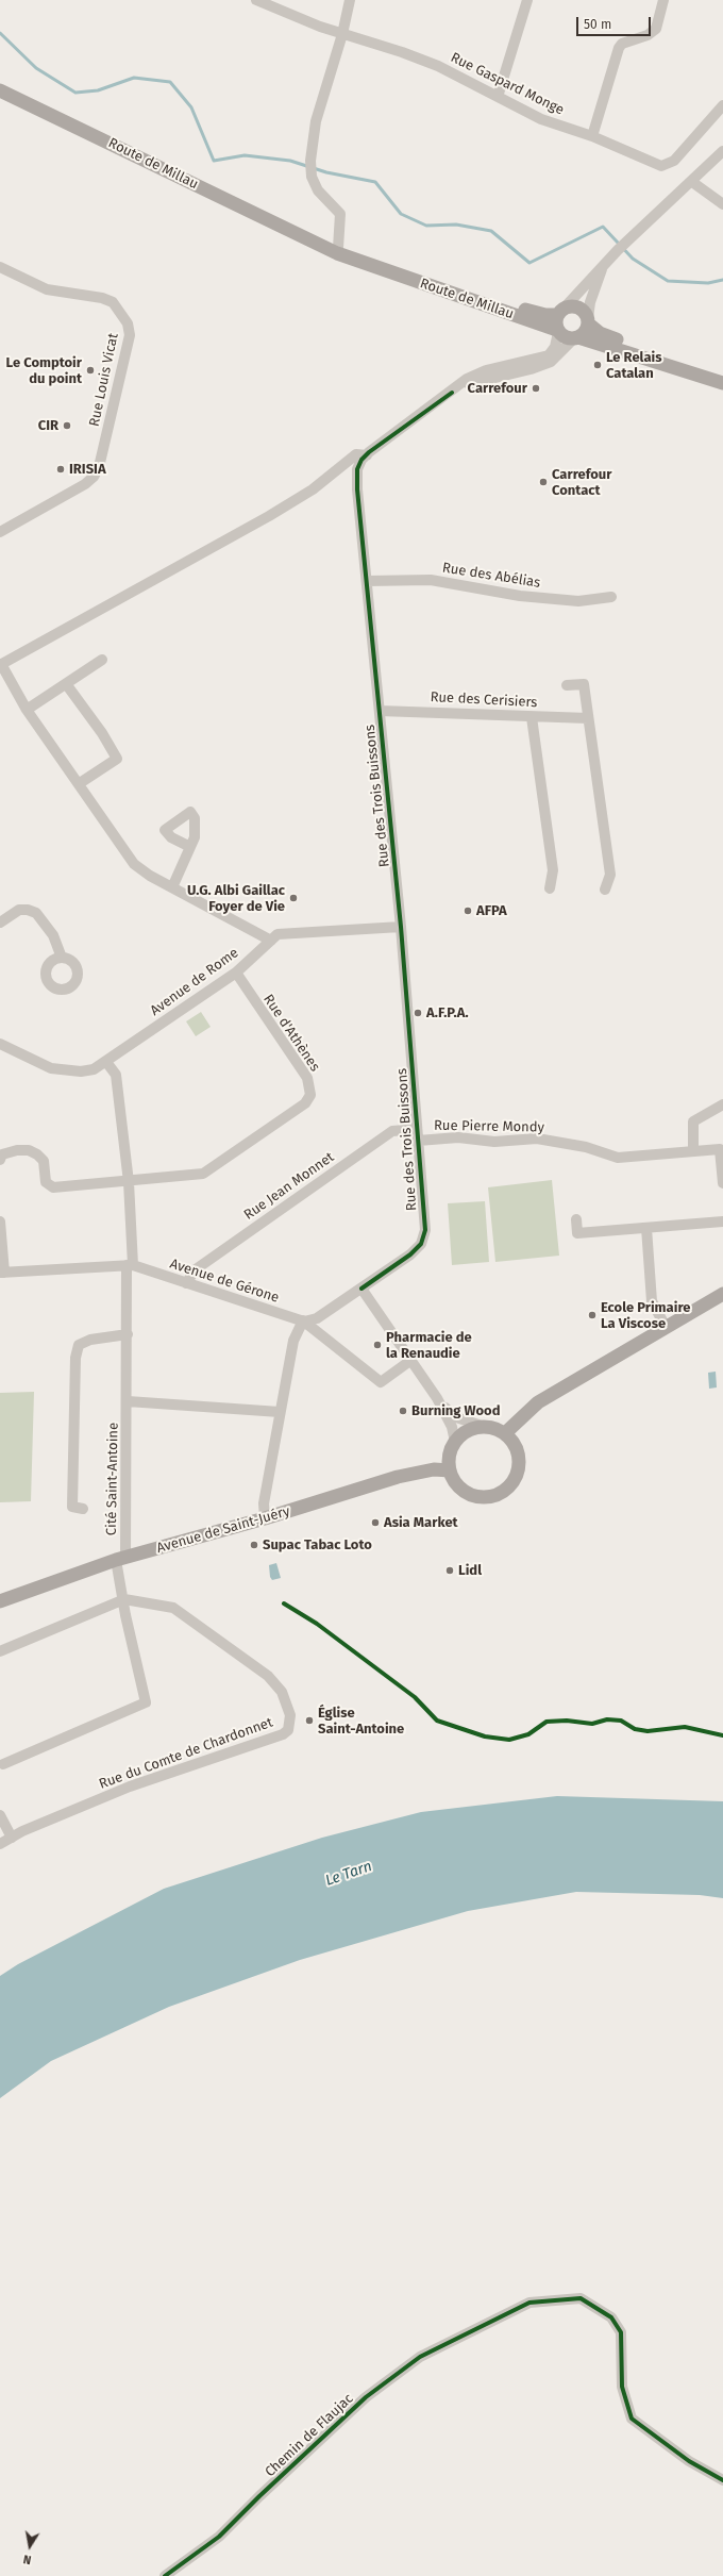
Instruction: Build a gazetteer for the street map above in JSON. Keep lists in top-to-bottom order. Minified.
{"streets":{"main road":["Route de Millau","Avenue de Saint-Juéry"],"street":["Rue Gaspard Monge","Rue Louis Vicat","Rue des Abélias","Rue des Cerisiers","Rue des Trois Buissons","Avenue de Rome","Rue d'Athènes","Rue Pierre Mondy","Rue Jean Monnet","Avenue de Gérone","Cité Saint-Antoine","Rue du Comte de Chardonnet","Chemin de Flaujac"]},"crossings":[["Rue des Abélias","Rue des Trois Buissons"],["Rue des Cerisiers","Rue des Trois Buissons"],["Rue des Trois Buissons","Avenue de Rome"],["Rue des Trois Buissons","Rue Pierre Mondy"],["Rue des Trois Buissons","Rue Jean Monnet"],["Avenue de Rome","Rue d'Athènes"],["Avenue de Rome","Cité Saint-Antoine"],["Rue d'Athènes","Cité Saint-Antoine"],["Rue Jean Monnet","Avenue de Gérone"],["Avenue de Gérone","Cité Saint-Antoine"],["Cité Saint-Antoine","Avenue de Saint-Juéry"]],"water":["Le Tarn"],"places":["Le Relais Catalan","Le Comptoir du point","Carrefour","CIR","IRISIA","Carrefour Contact","U.G. Albi Gaillac Foyer de Vie","AFPA","A.F.P.A.","Ecole Primaire La Viscose","Pharmacie de la Renaudie","Burning Wood","Asia Market","Supac Tabac Loto","Lidl","Église Saint-Antoine"],"scale_bar":"50 m","north":"bottom"}
